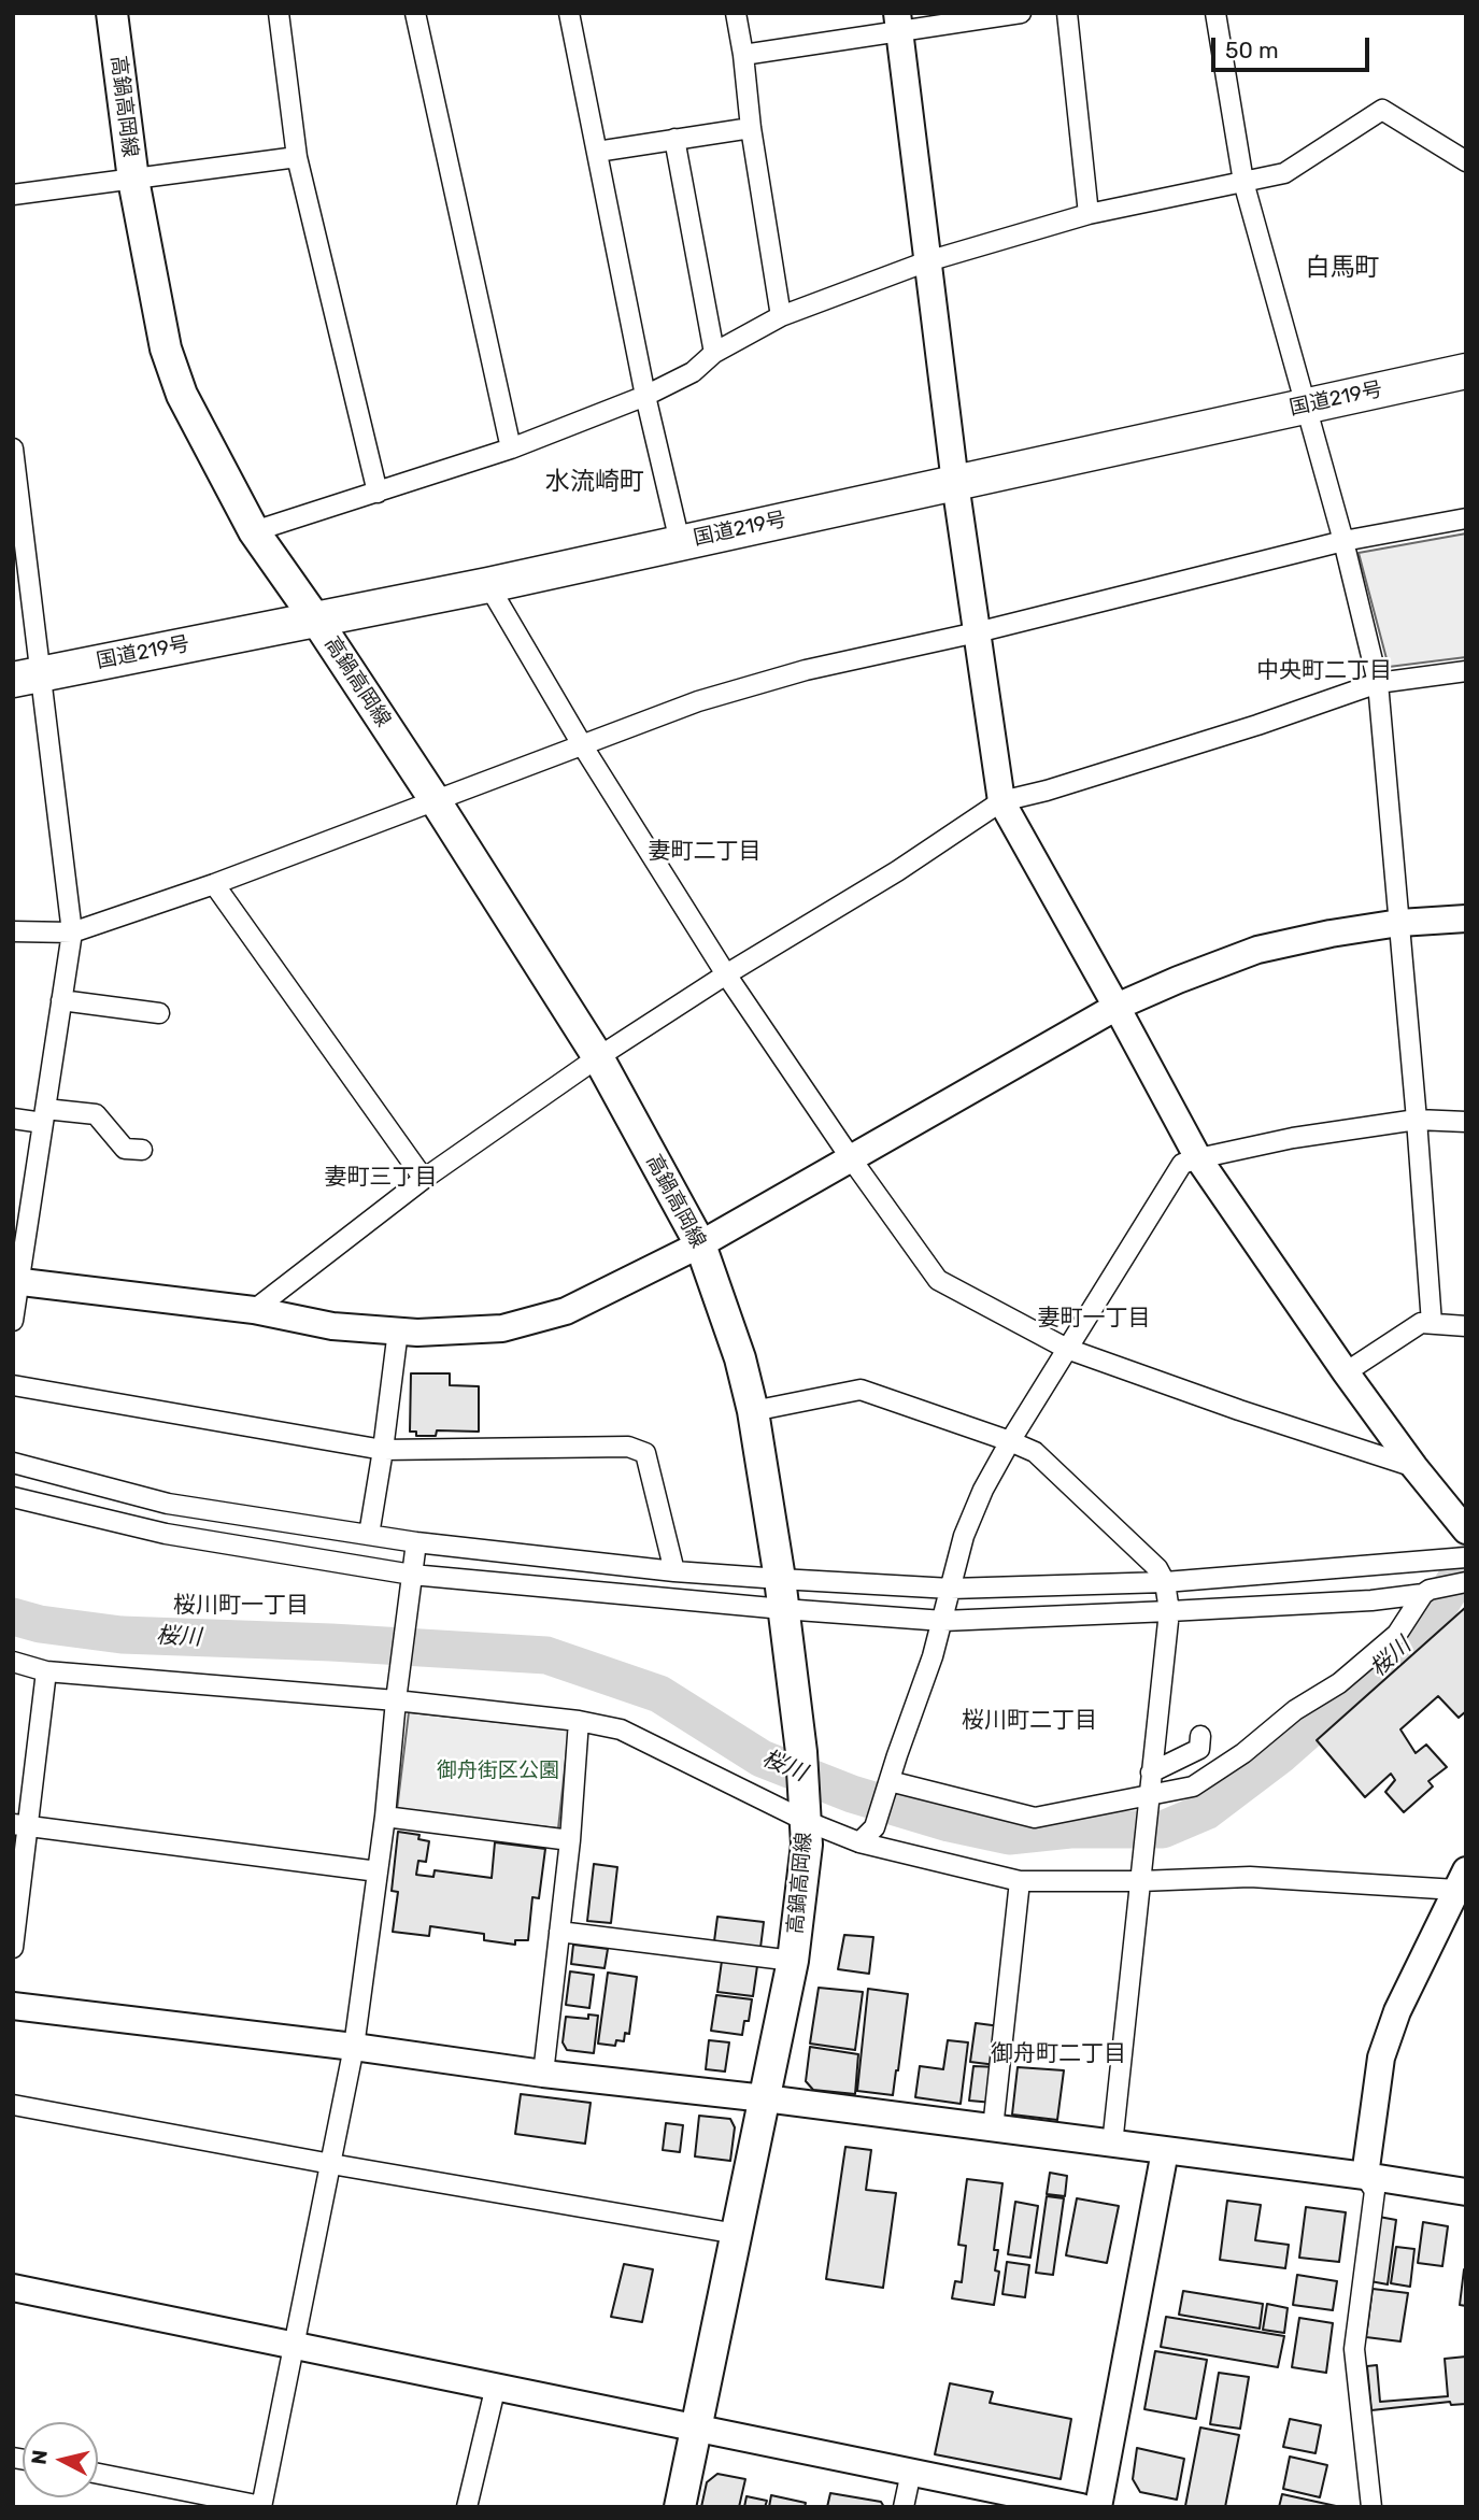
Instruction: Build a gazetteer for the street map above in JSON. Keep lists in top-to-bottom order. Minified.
{"streets":{"highway":["国道219号"],"main road":["高鍋高岡線"]},"crossings":[["高鍋高岡線","国道219号"]],"districts":["白馬町","水流崎町","中央町二丁目","妻町二丁目","妻町三丁目","妻町一丁目","桜川町一丁目","桜川町二丁目","御舟町二丁目"],"water":["桜川"],"parks":["御舟街区公園"],"scale_bar":"50 m","north":"left"}
